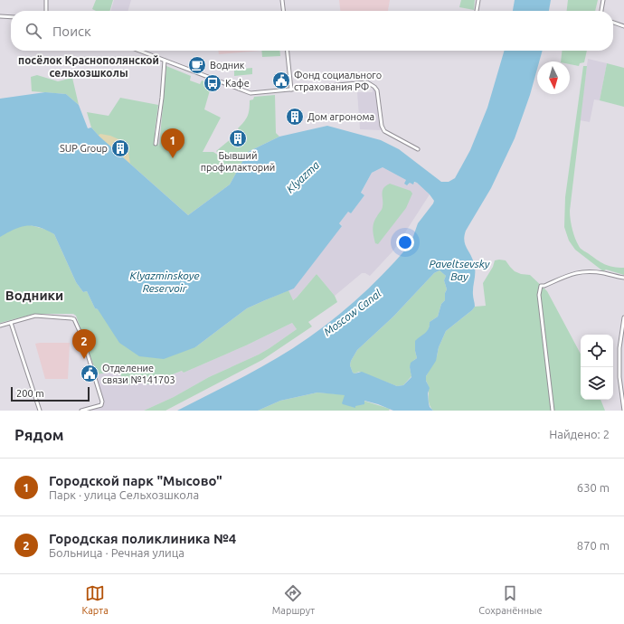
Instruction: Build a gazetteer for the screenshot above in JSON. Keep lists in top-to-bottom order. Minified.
{"districts":["посёлок Краснополянской сельхозшколы","Водники"],"water":["Klyazma","Paveltsevsky Bay","Klyazminskoye Reservoir","Moscow Canal"],"places":{"cafe":["Водник"],"public building":["Фонд социального страхования РФ","Отделение связи №141703"],"bus stop":["Кафе"],"building":["Дом агронома","Бывший профилакторий","SUP Group"]},"scale_bar":"200 m","north":"bottom","page":{"search":"Поиск","pins":["1","2"],"scale":"200 m","heading":["Рядом","Найдено: 2"],"list":[{"mark":"1","name":"Городской парк \"Мысово\"","note":"Парк · улица Сельхозшкола","value":"630 m"},{"mark":"2","name":"Городская поликлиника №4","note":"Больница · Речная улица","value":"870 m"}],"nav":["Карта","Маршрут","Сохранённые"]}}
